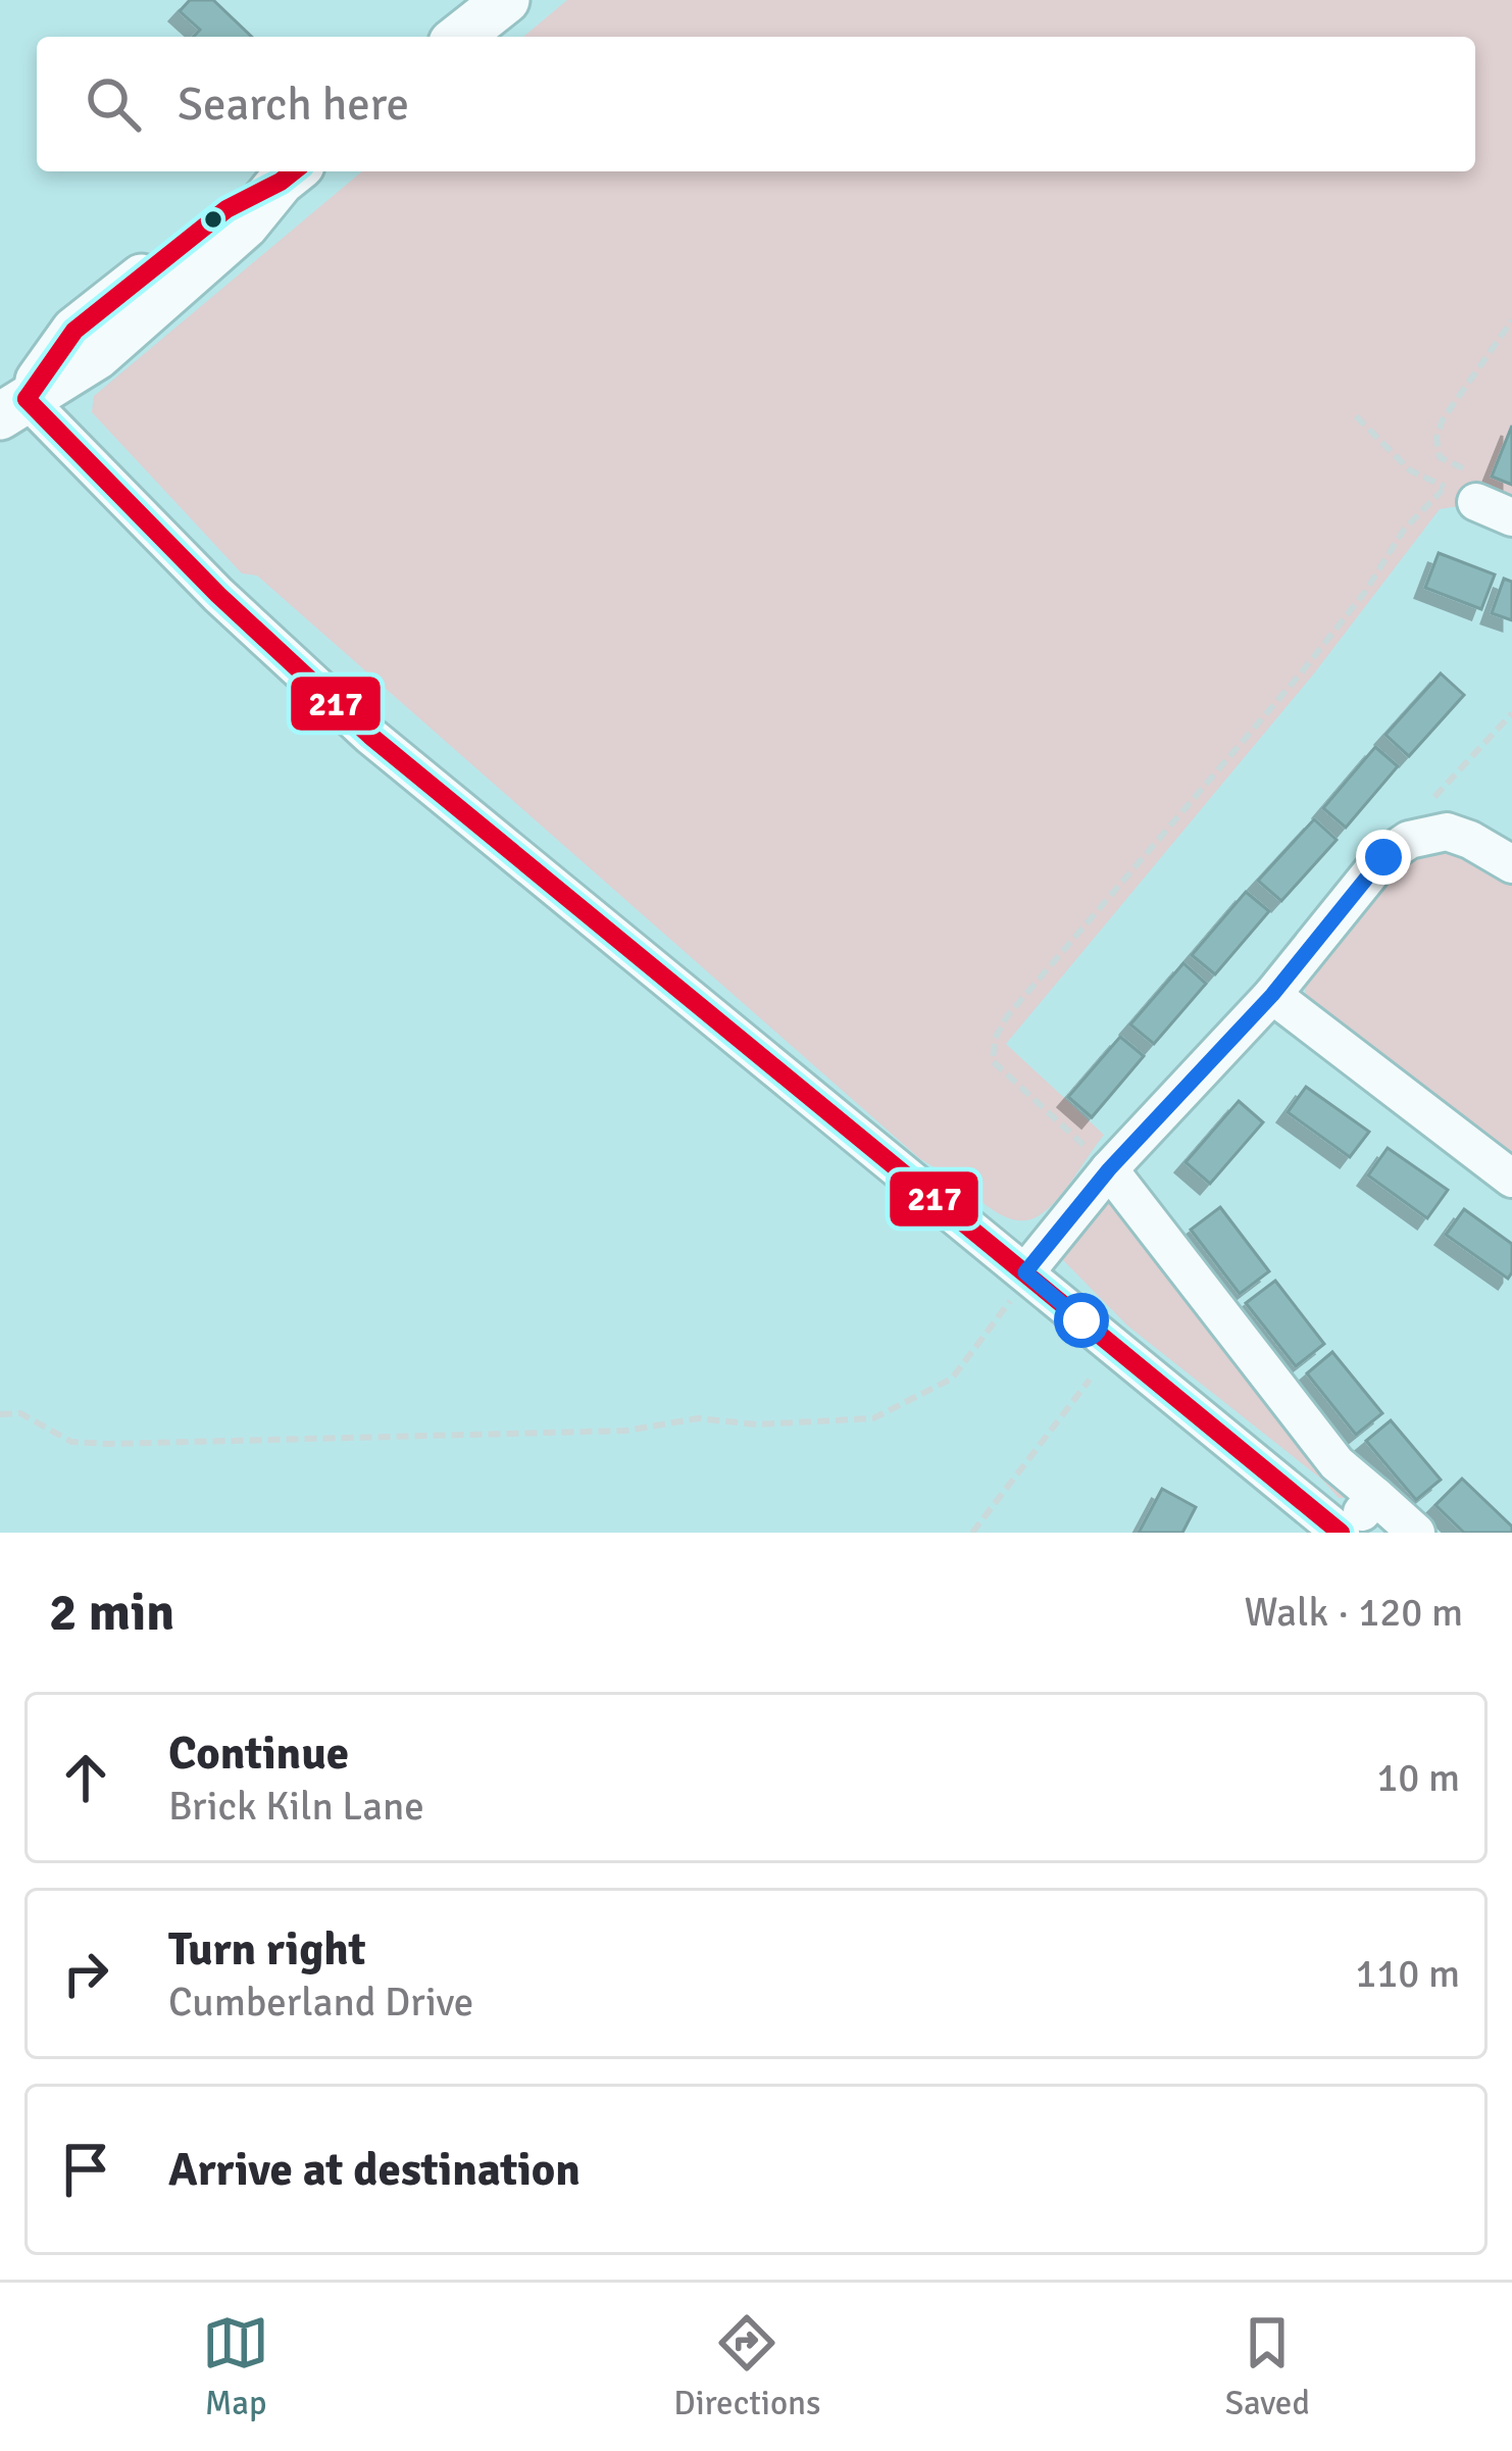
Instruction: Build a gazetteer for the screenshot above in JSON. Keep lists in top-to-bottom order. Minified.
{"lines":["transit line 217"],"page":{"search":"Search here","heading":["2 min","Walk · 120 m"],"list":[["Continue","Brick Kiln Lane","10 m"],["Turn right","Cumberland Drive","110 m"],"Arrive at destination"],"nav":["Map","Directions","Saved"]}}
